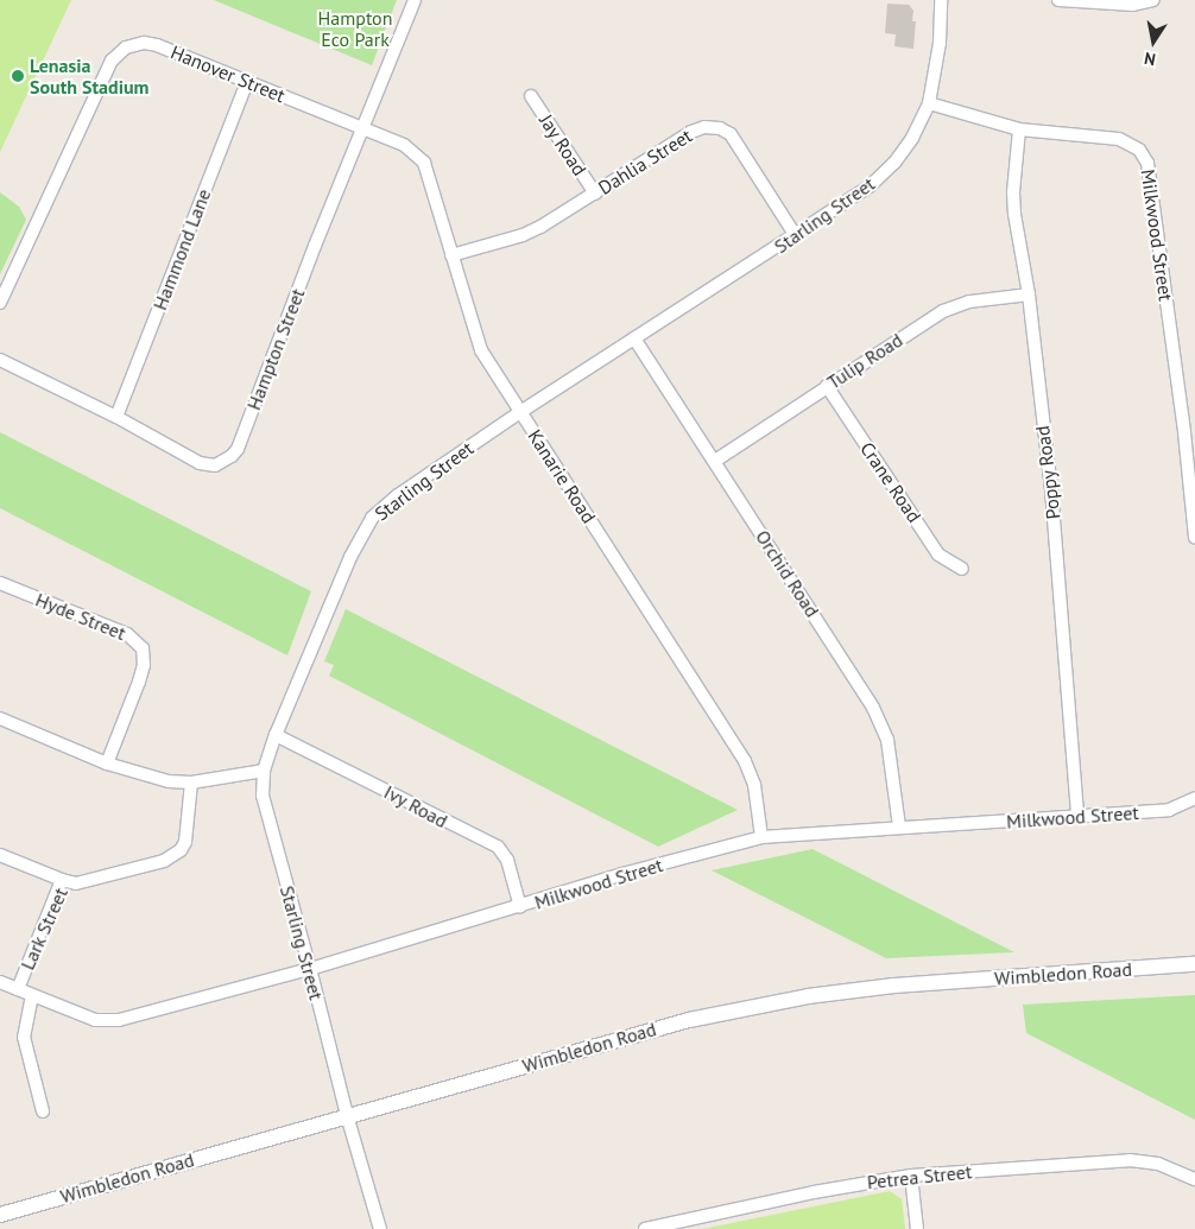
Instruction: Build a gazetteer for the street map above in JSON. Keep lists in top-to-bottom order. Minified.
{"streets":{"street":["Hanover Street","Jay Road","Dahlia Street","Starling Street","Milkwood Street","Hammond Lane","Hampton Street","Tulip Road","Poppy Road","Kanarie Road","Crane Road","Orchid Road","Hyde Street","Ivy Road","Lark Street","Wimbledon Road","Petrea Street"]},"crossings":[["Hanover Street","Hammond Lane"],["Hanover Street","Hampton Street"],["Hanover Street","Kanarie Road"],["Jay Road","Dahlia Street"],["Dahlia Street","Starling Street"],["Dahlia Street","Kanarie Road"],["Starling Street","Milkwood Street"],["Starling Street","Kanarie Road"],["Starling Street","Orchid Road"],["Starling Street","Ivy Road"],["Starling Street","Wimbledon Road"],["Milkwood Street","Poppy Road"],["Milkwood Street","Kanarie Road"],["Milkwood Street","Orchid Road"],["Milkwood Street","Ivy Road"],["Milkwood Street","Lark Street"],["Hammond Lane","Hampton Street"],["Hampton Street","Kanarie Road"],["Tulip Road","Poppy Road"],["Tulip Road","Crane Road"],["Tulip Road","Orchid Road"]],"parks":["Hampton Eco Park"],"places":["Lenasia South Stadium"],"north":"bottom"}
